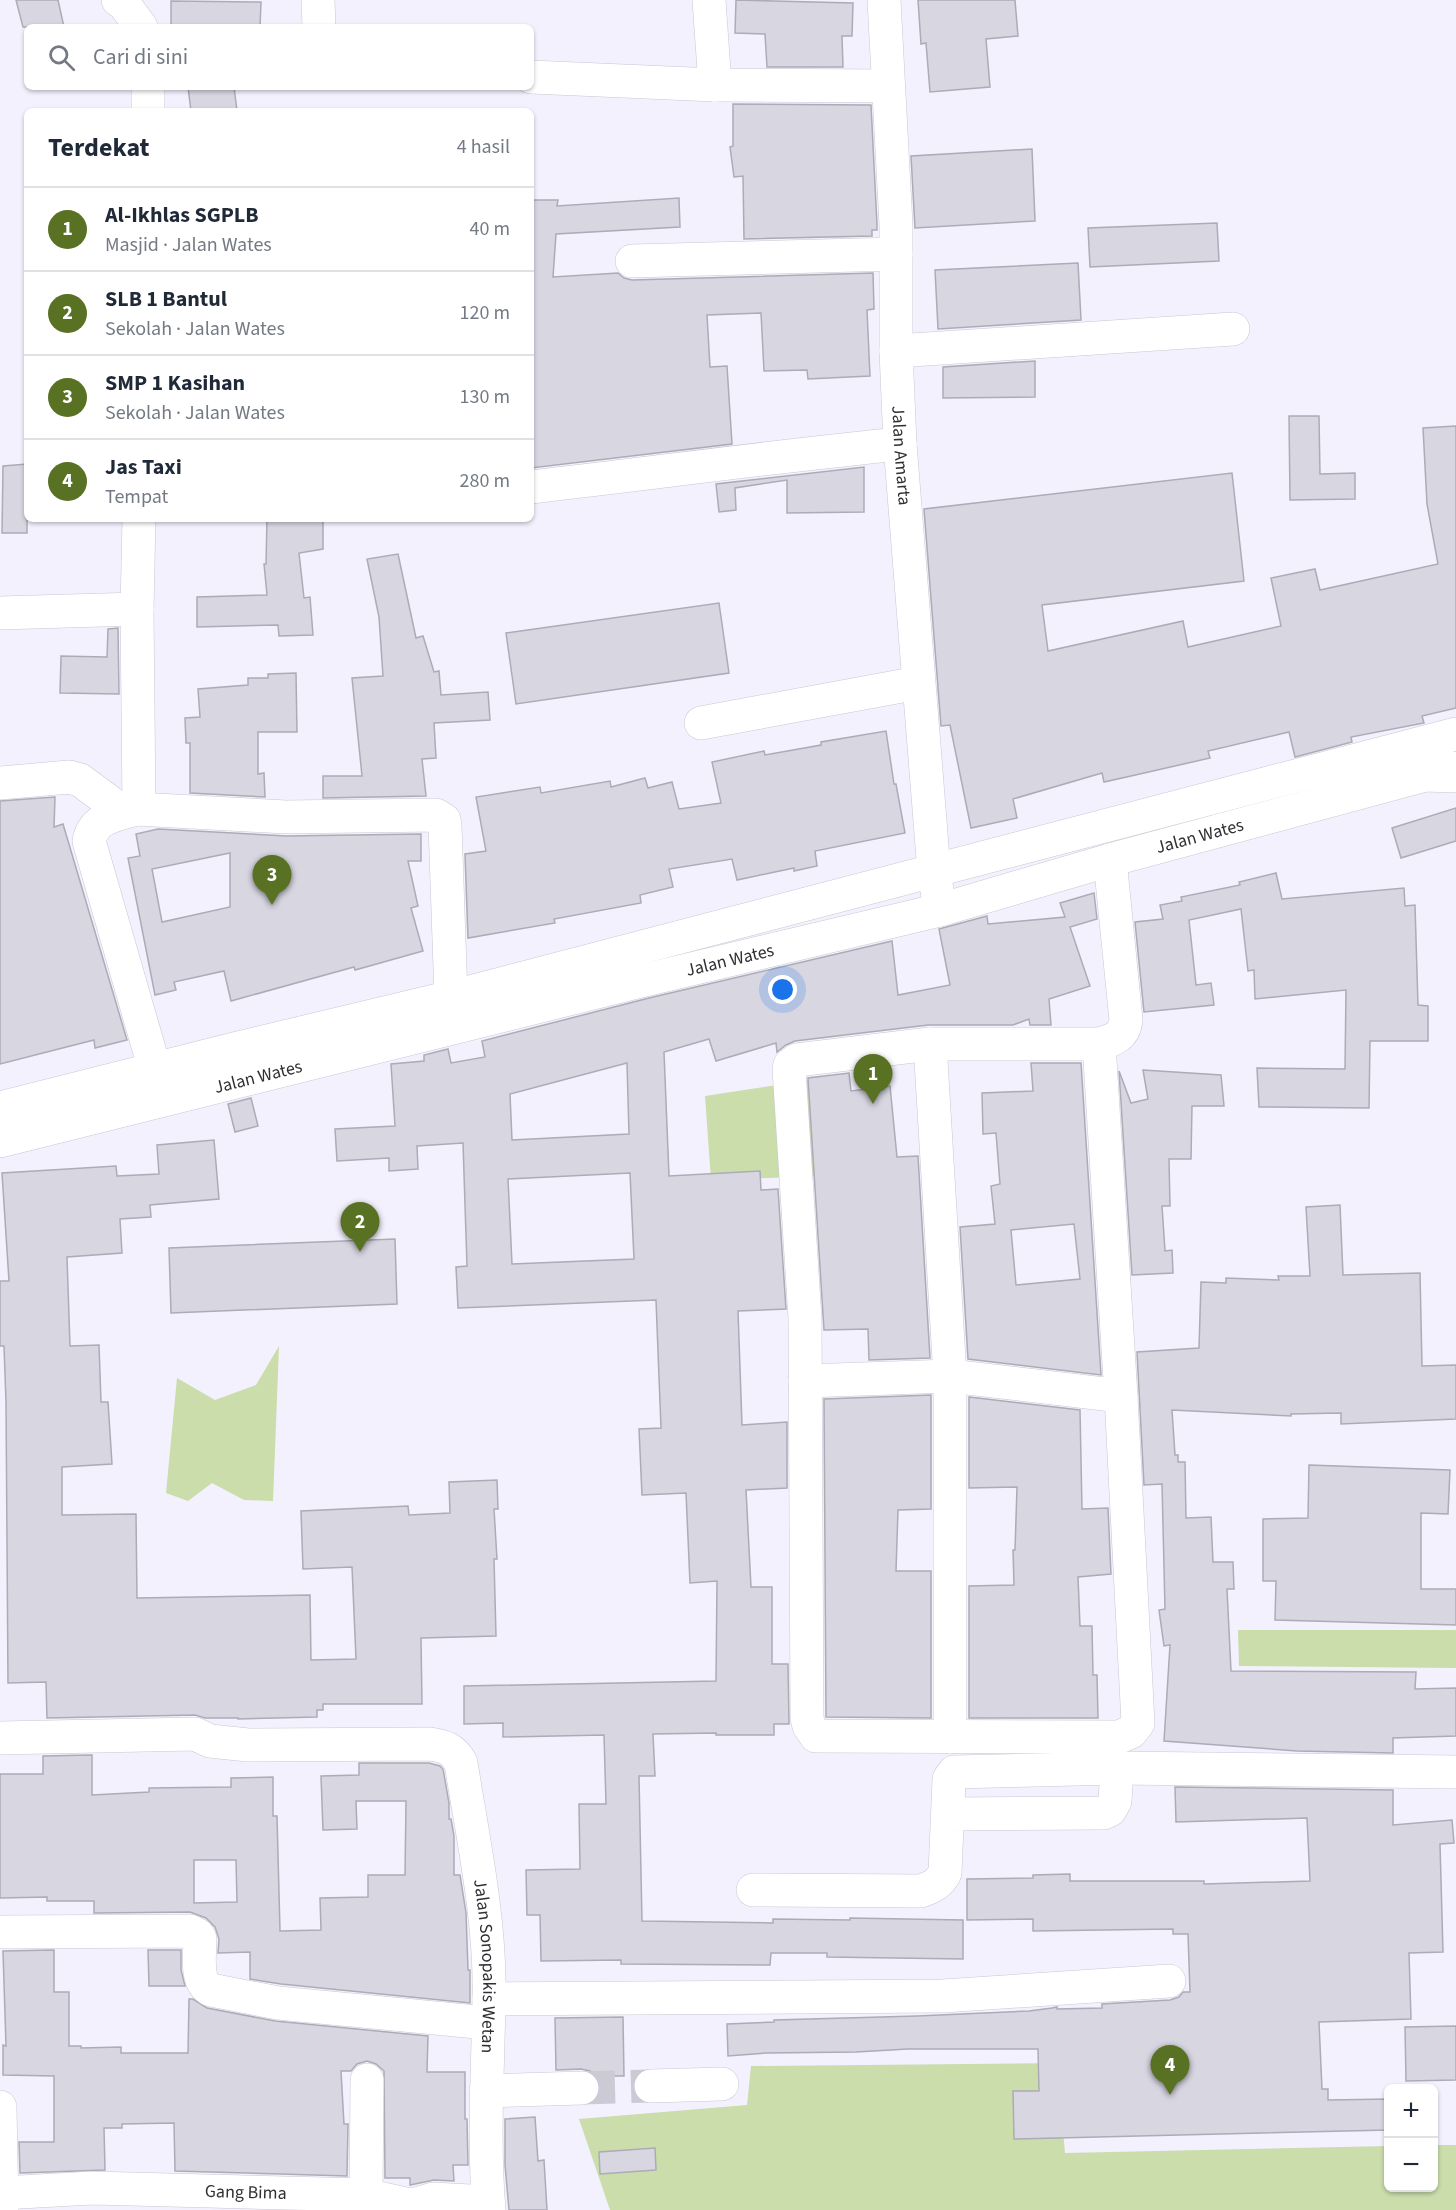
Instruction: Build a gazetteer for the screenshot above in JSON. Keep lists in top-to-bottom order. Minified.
{"streets":{"main road":["Jalan Amarta","Jalan Wates","Jalan Sonopakis Wetan","Gang Bima"]},"crossings":[["Jalan Amarta","Jalan Wates"],["Jalan Sonopakis Wetan","Gang Bima"]],"page":{"search":"Cari di sini","heading":["Terdekat","4 hasil"],"list":[{"mark":"1","name":"Al-Ikhlas SGPLB","note":"Masjid · Jalan Wates","value":"40 m"},{"mark":"2","name":"SLB 1 Bantul","note":"Sekolah · Jalan Wates","value":"120 m"},{"mark":"3","name":"SMP 1 Kasihan","note":"Sekolah · Jalan Wates","value":"130 m"},{"mark":"4","name":"Jas Taxi","note":"Tempat","value":"280 m"}],"pins":["3","1","2","4"],"map_buttons":["+","−"]}}
